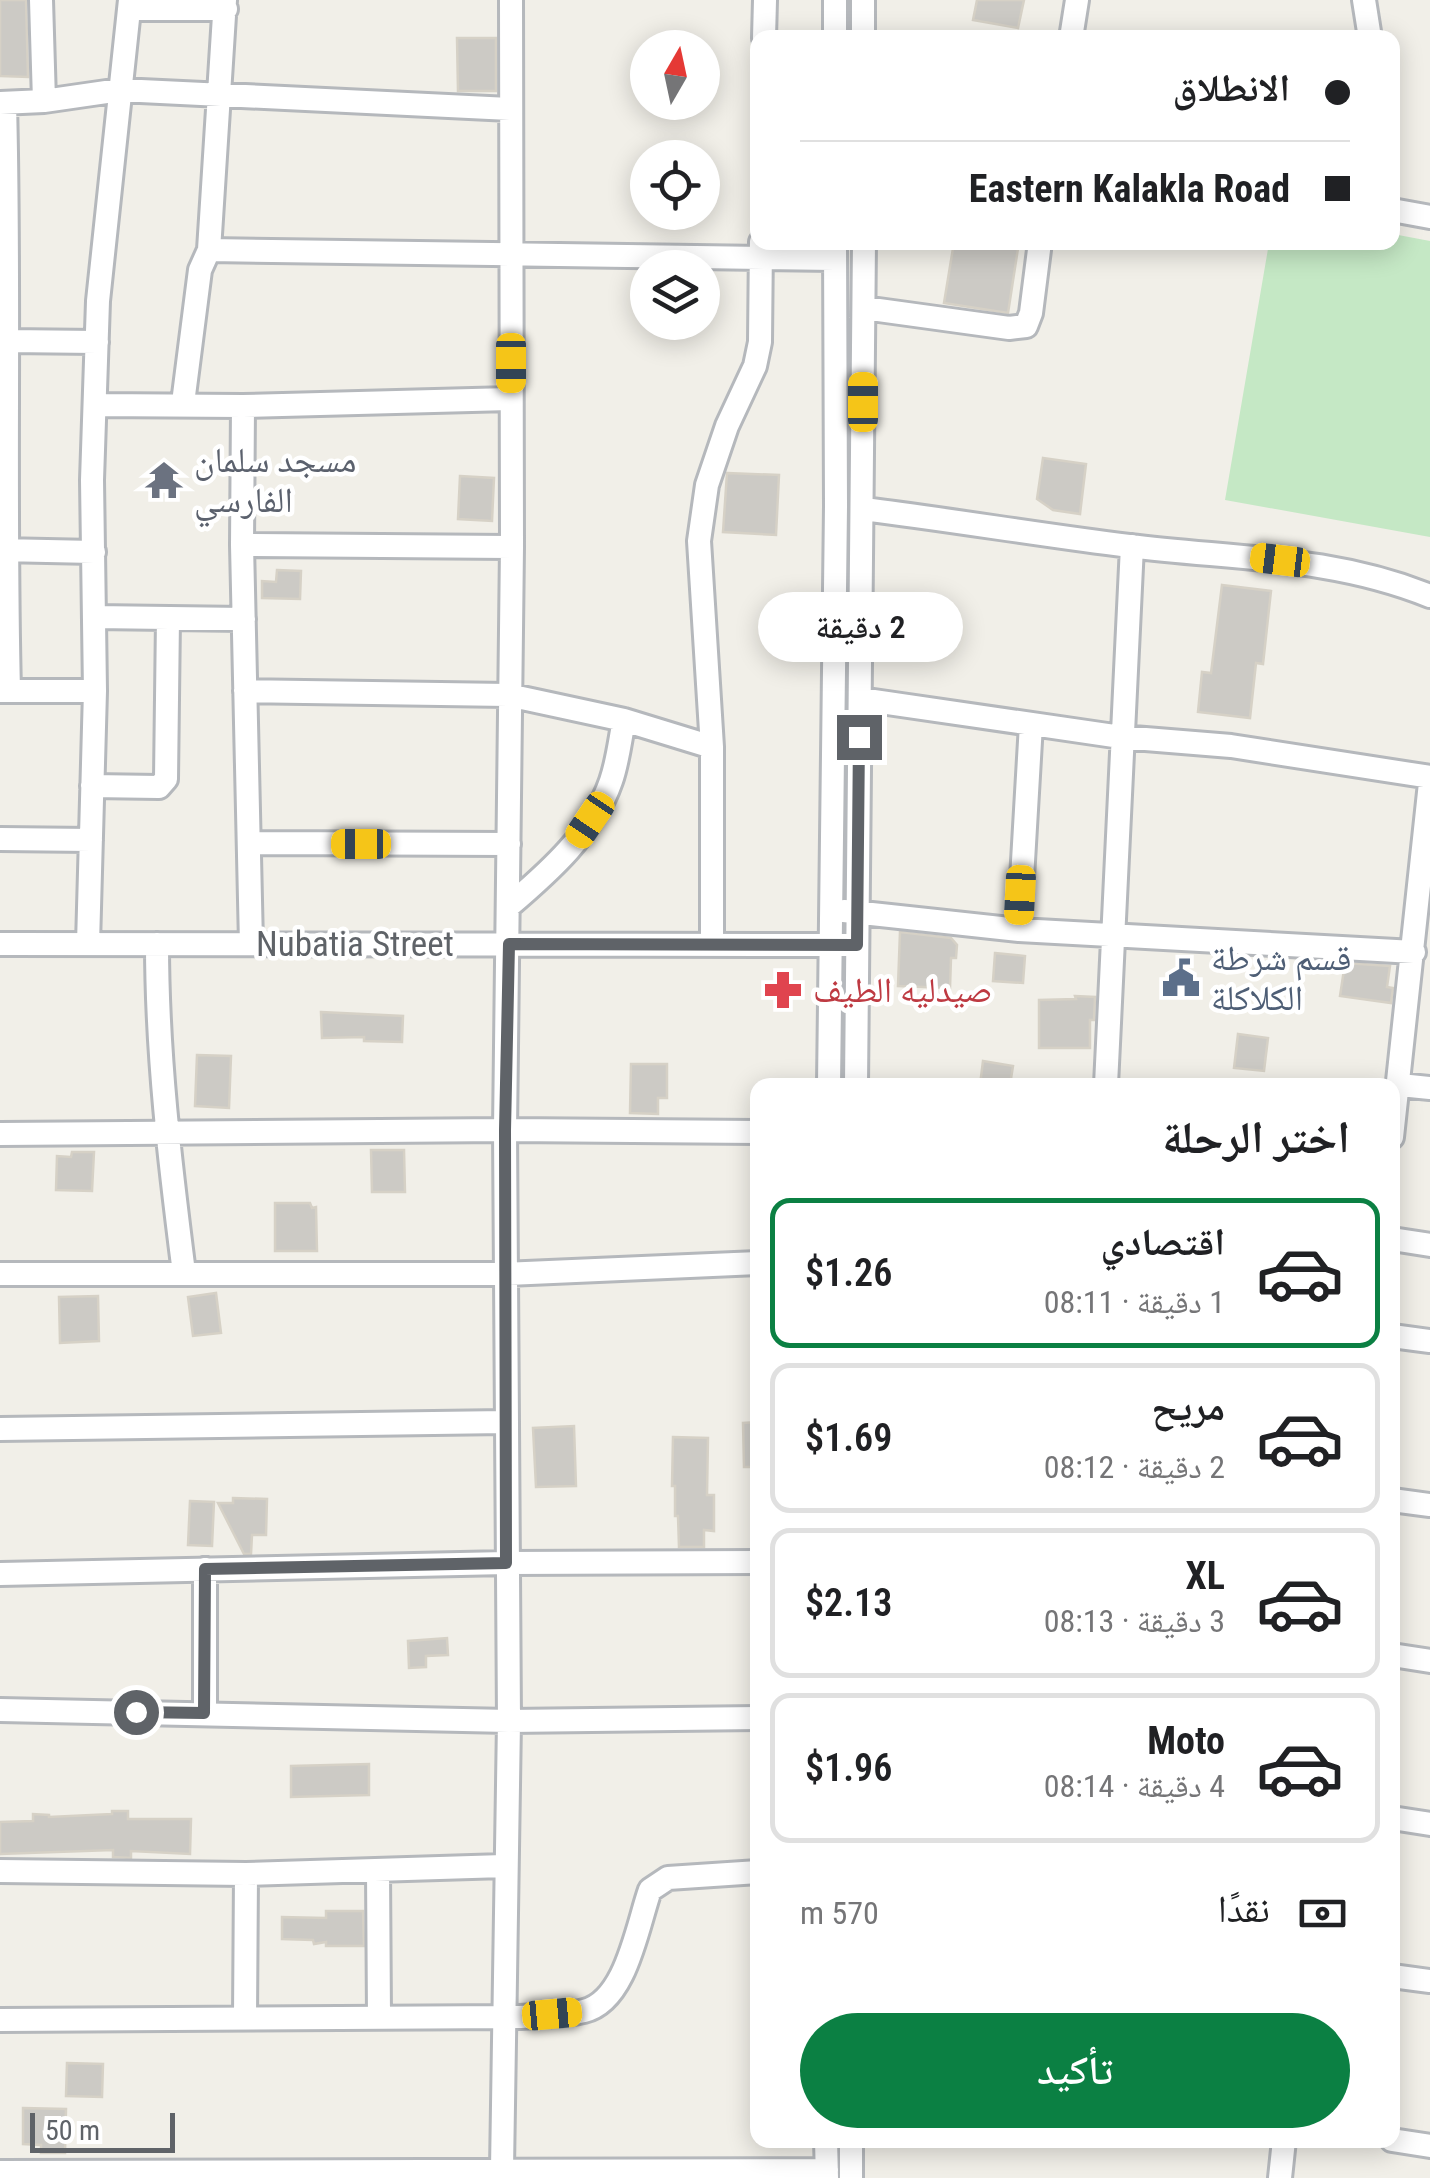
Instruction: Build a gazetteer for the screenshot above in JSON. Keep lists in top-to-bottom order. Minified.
{"streets":{"street":["Nubatia Street"]},"places":{"temple":["مسجد سلمان الفارسي"],"public building":["قسم شرطة الكلاكلة"],"pharmacy":["صيدليه الطيف"]},"scale_bar":"50 m","north":"top","page":{"banner":["الانطلاق","Eastern Kalakla Road"],"bubble":"2 دقيقة","heading":"اختر الرحلة","list":[{"name":"اقتصادي","note":"1 دقيقة · 08:11","value":"$1.26"},{"name":"مريح","note":"2 دقيقة · 08:12","value":"$1.69"},{"name":"XL","note":"3 دقيقة · 08:13","value":"$2.13"},{"name":"Moto","note":"4 دقيقة · 08:14","value":"$1.96"}],"pay":["نقدًا","570 m"],"buttons":"تأكيد","scale":"50 m"}}
